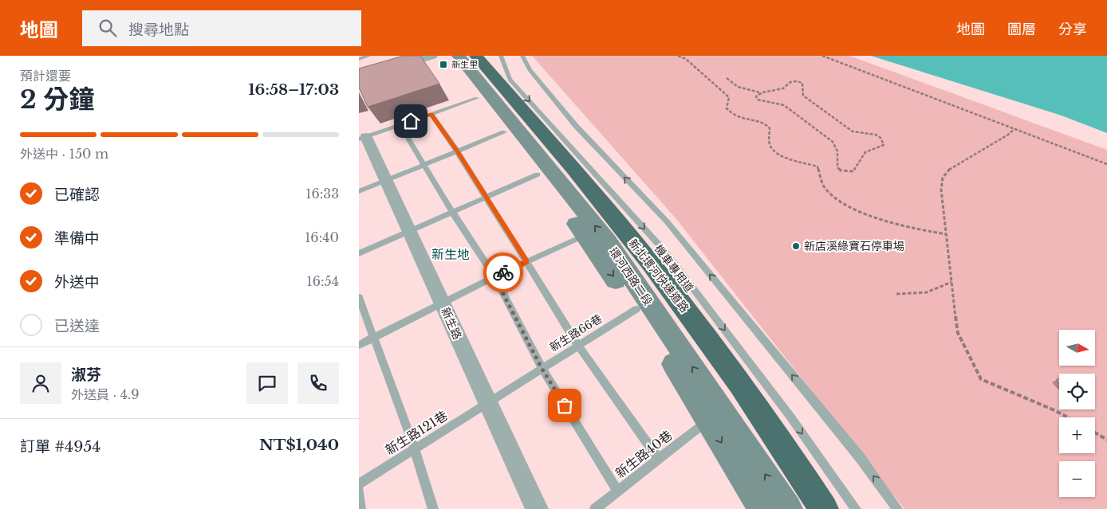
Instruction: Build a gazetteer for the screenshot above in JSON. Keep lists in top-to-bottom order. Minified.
{"streets":{"highway":["新北環河快速道路"],"main road":["環河西路二段"],"street":["新生路"],"lane":["機車專用道","新生路66巷","新生路121巷","新生路40巷"]},"crossings":[["環河西路二段","新生路66巷"],["環河西路二段","新生路40巷"],["新生路","新生路66巷"],["新生路","新生路121巷"],["新生路66巷","新生路121巷"]],"districts":["新生地"],"places":{"transit":["新生里"],"other":["新店溪綠寶石停車場"]},"north":"right","page":{"header":"地圖","search":"搜尋地點","nav":["地圖","圖層","分享"],"heading":["2 分鐘","預計還要","16:58–17:03"],"panel":["淑芬","外送員 · 4.9","訂單 #4954","NT$1,040"],"bar":"外送中 · 150 m","list":[["已確認","16:33"],["準備中","16:40"],["外送中","16:54"],"已送達"],"map_buttons":["+","−"]}}
